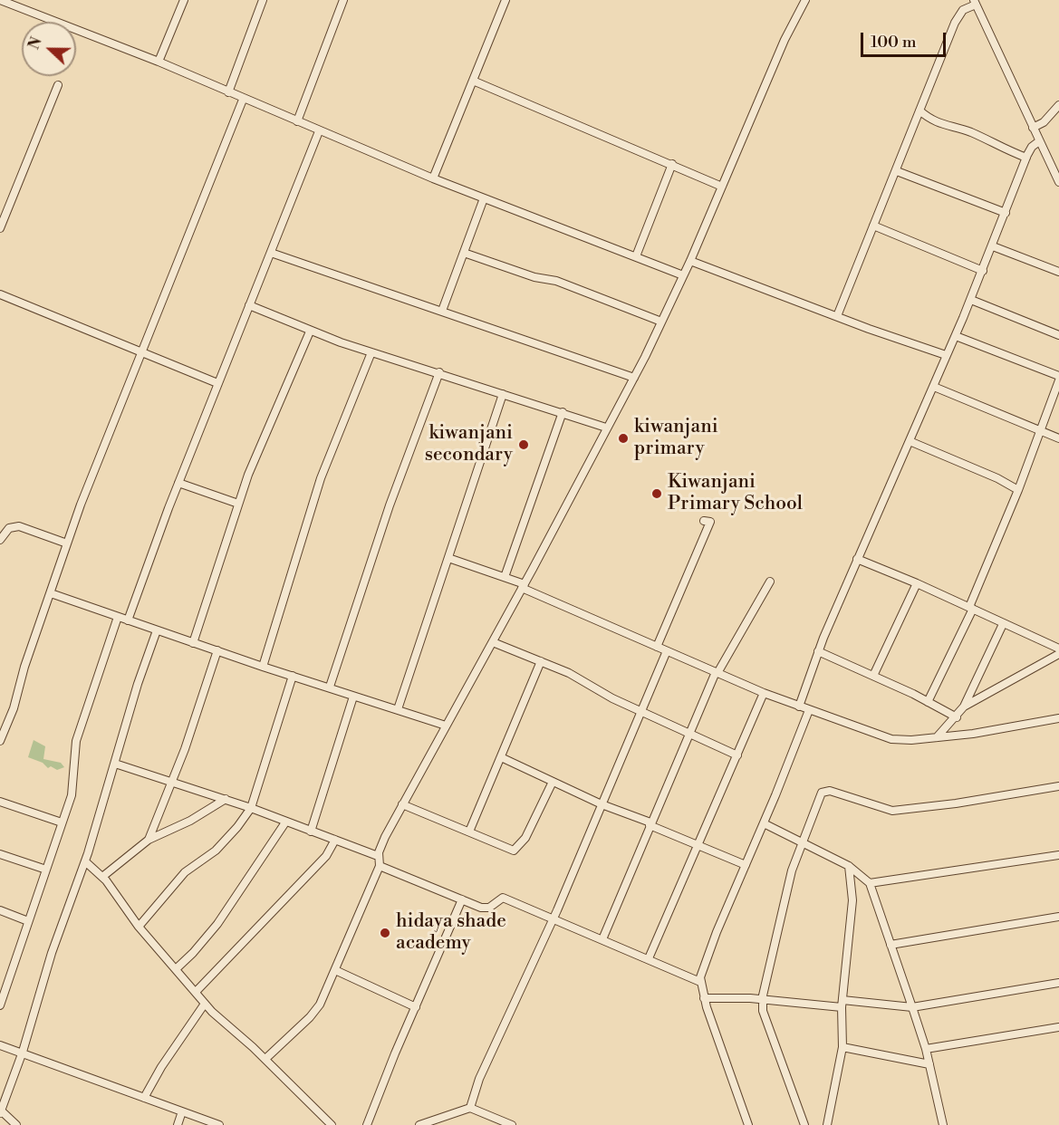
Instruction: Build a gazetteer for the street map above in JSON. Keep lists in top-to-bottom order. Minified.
{"places":["kiwanjani primary","kiwanjani secondary","Kiwanjani Primary School","hidaya shade academy"],"scale_bar":"100 m","north":"left"}
